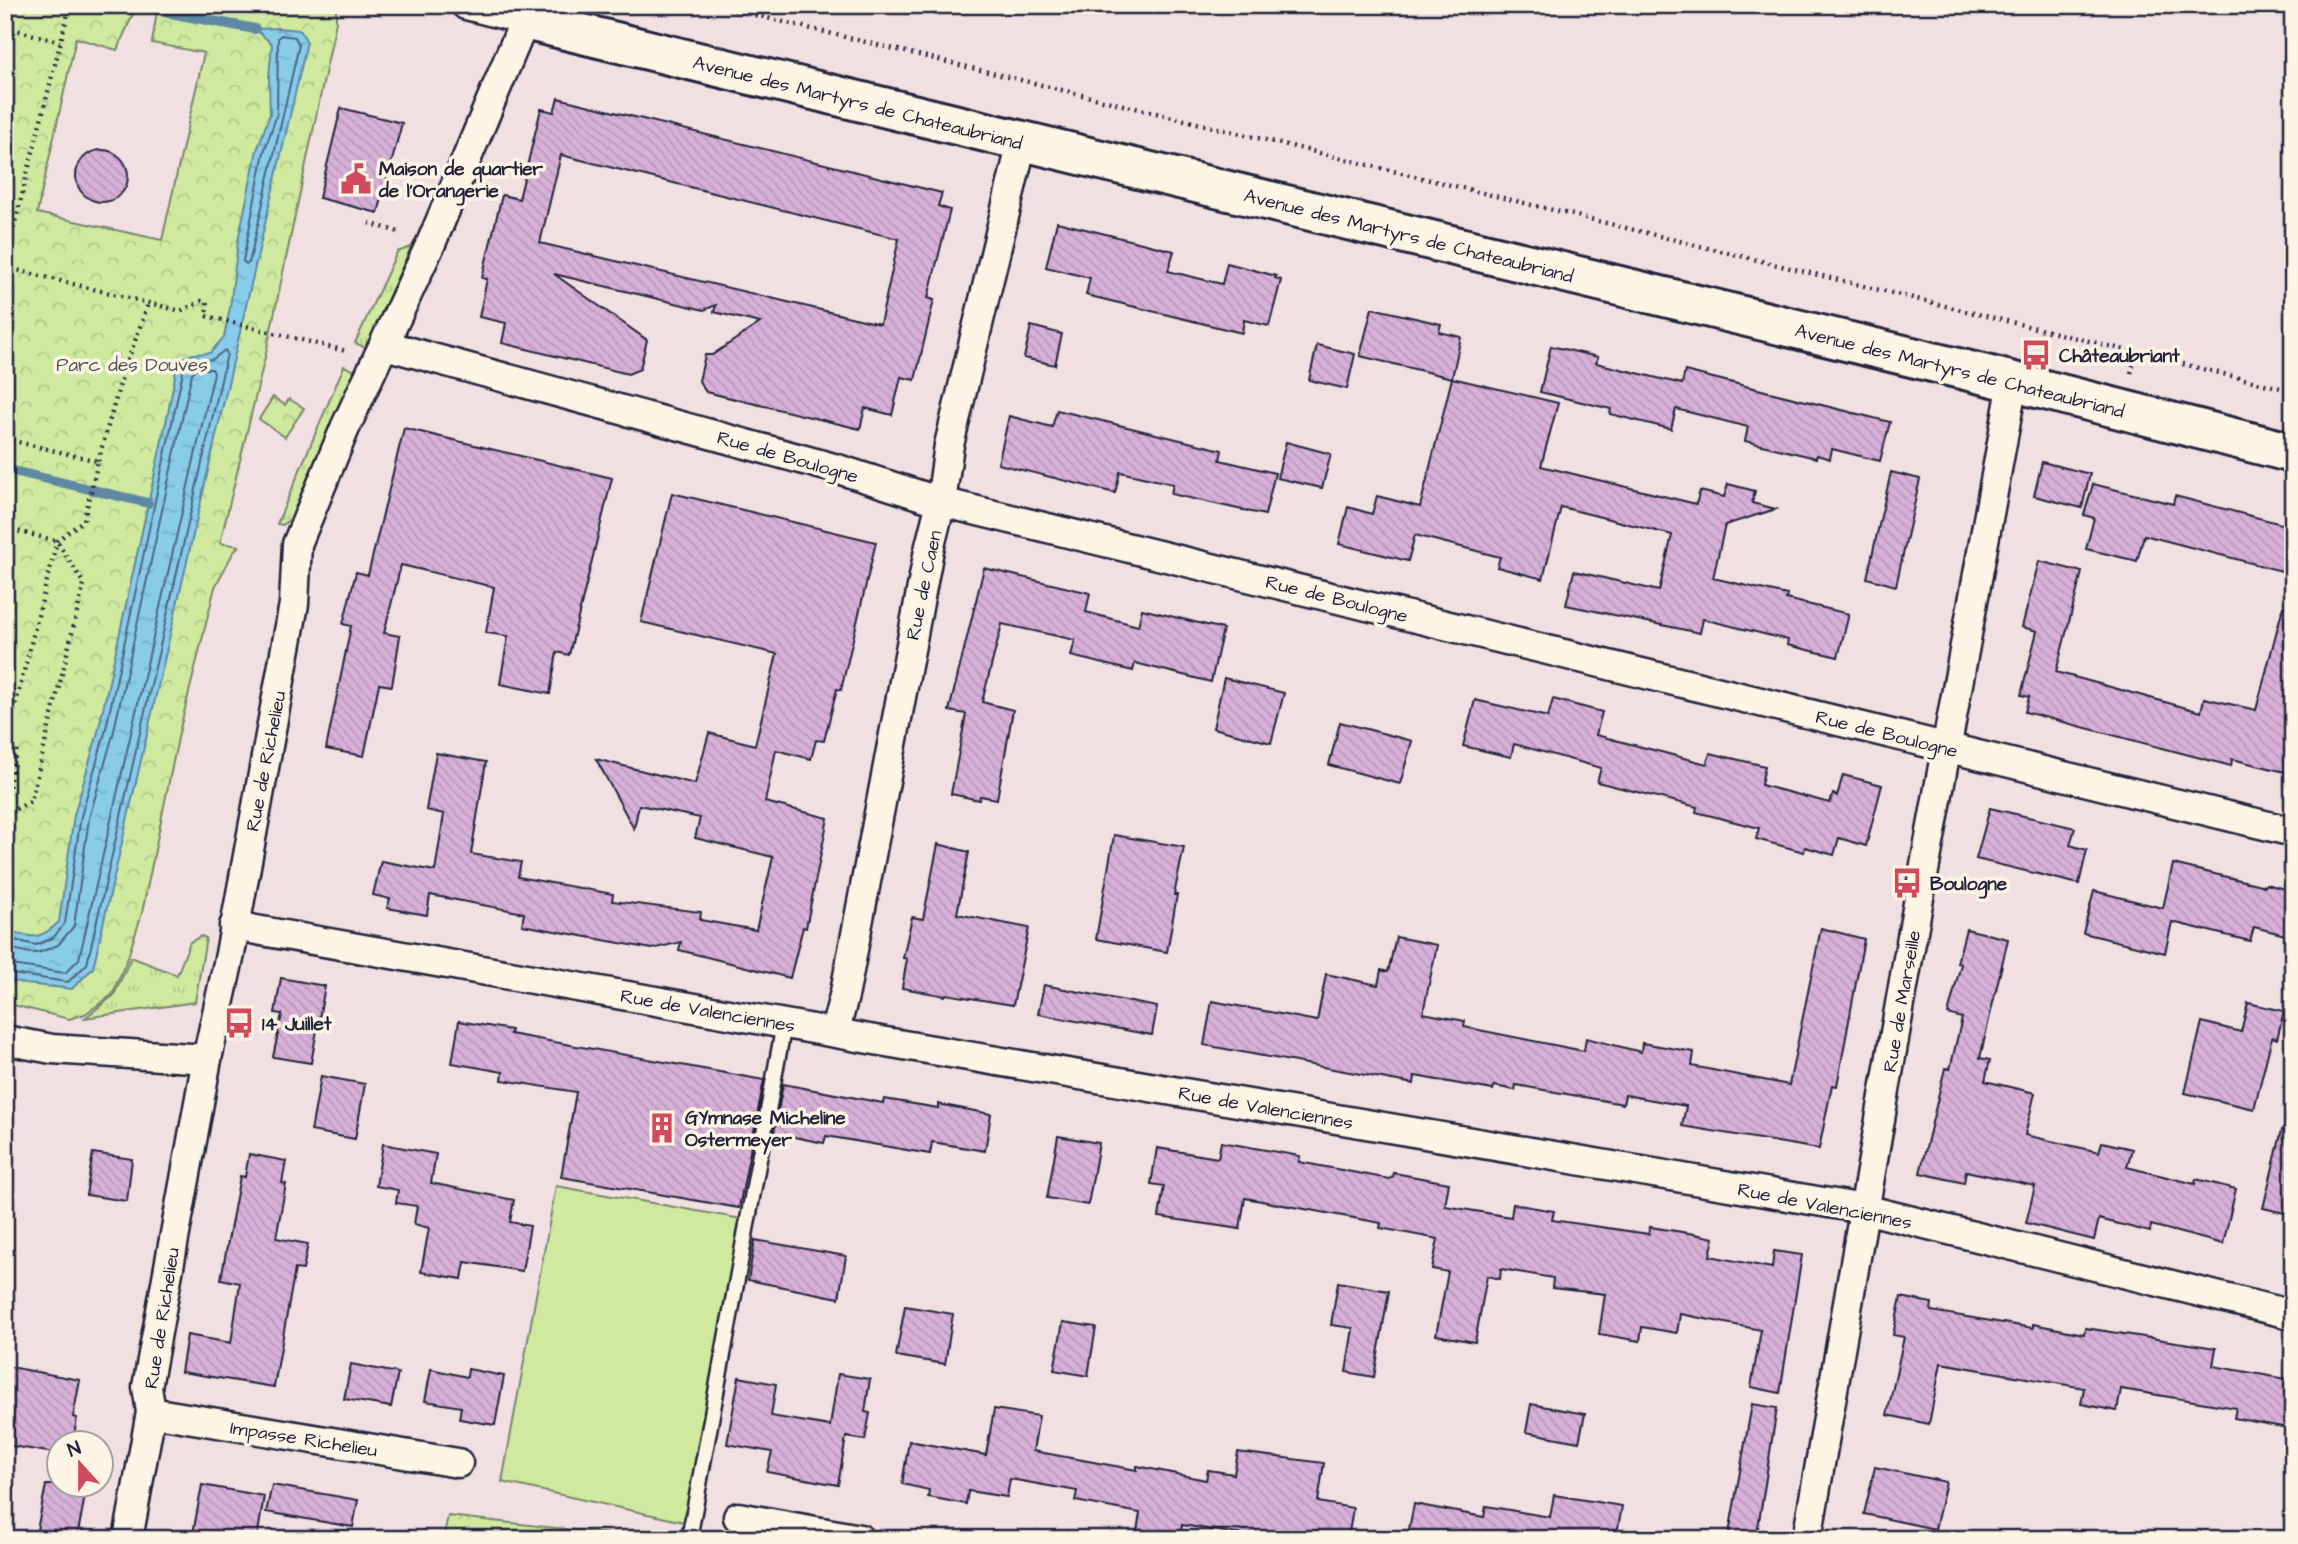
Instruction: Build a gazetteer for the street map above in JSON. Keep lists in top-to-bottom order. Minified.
{"streets":{"street":["Avenue des Martyrs de Chateaubriand","Rue de Boulogne","Rue de Caen","Rue de Richelieu","Rue de Marseille","Rue de Valenciennes","Impasse Richelieu"]},"crossings":[["Avenue des Martyrs de Chateaubriand","Rue de Caen"],["Avenue des Martyrs de Chateaubriand","Rue de Richelieu"],["Avenue des Martyrs de Chateaubriand","Rue de Marseille"],["Rue de Boulogne","Rue de Caen"],["Rue de Boulogne","Rue de Richelieu"],["Rue de Boulogne","Rue de Marseille"],["Rue de Caen","Rue de Valenciennes"],["Rue de Richelieu","Rue de Valenciennes"],["Rue de Richelieu","Impasse Richelieu"],["Rue de Marseille","Rue de Valenciennes"]],"parks":["Parc des Douves"],"places":{"public building":["Maison de quartier de l'Orangerie"],"bus stop":["Châteaubriant","Boulogne","14 Juillet"],"building":["GYmnase Micheline Ostermeyer"]},"north":"top"}
